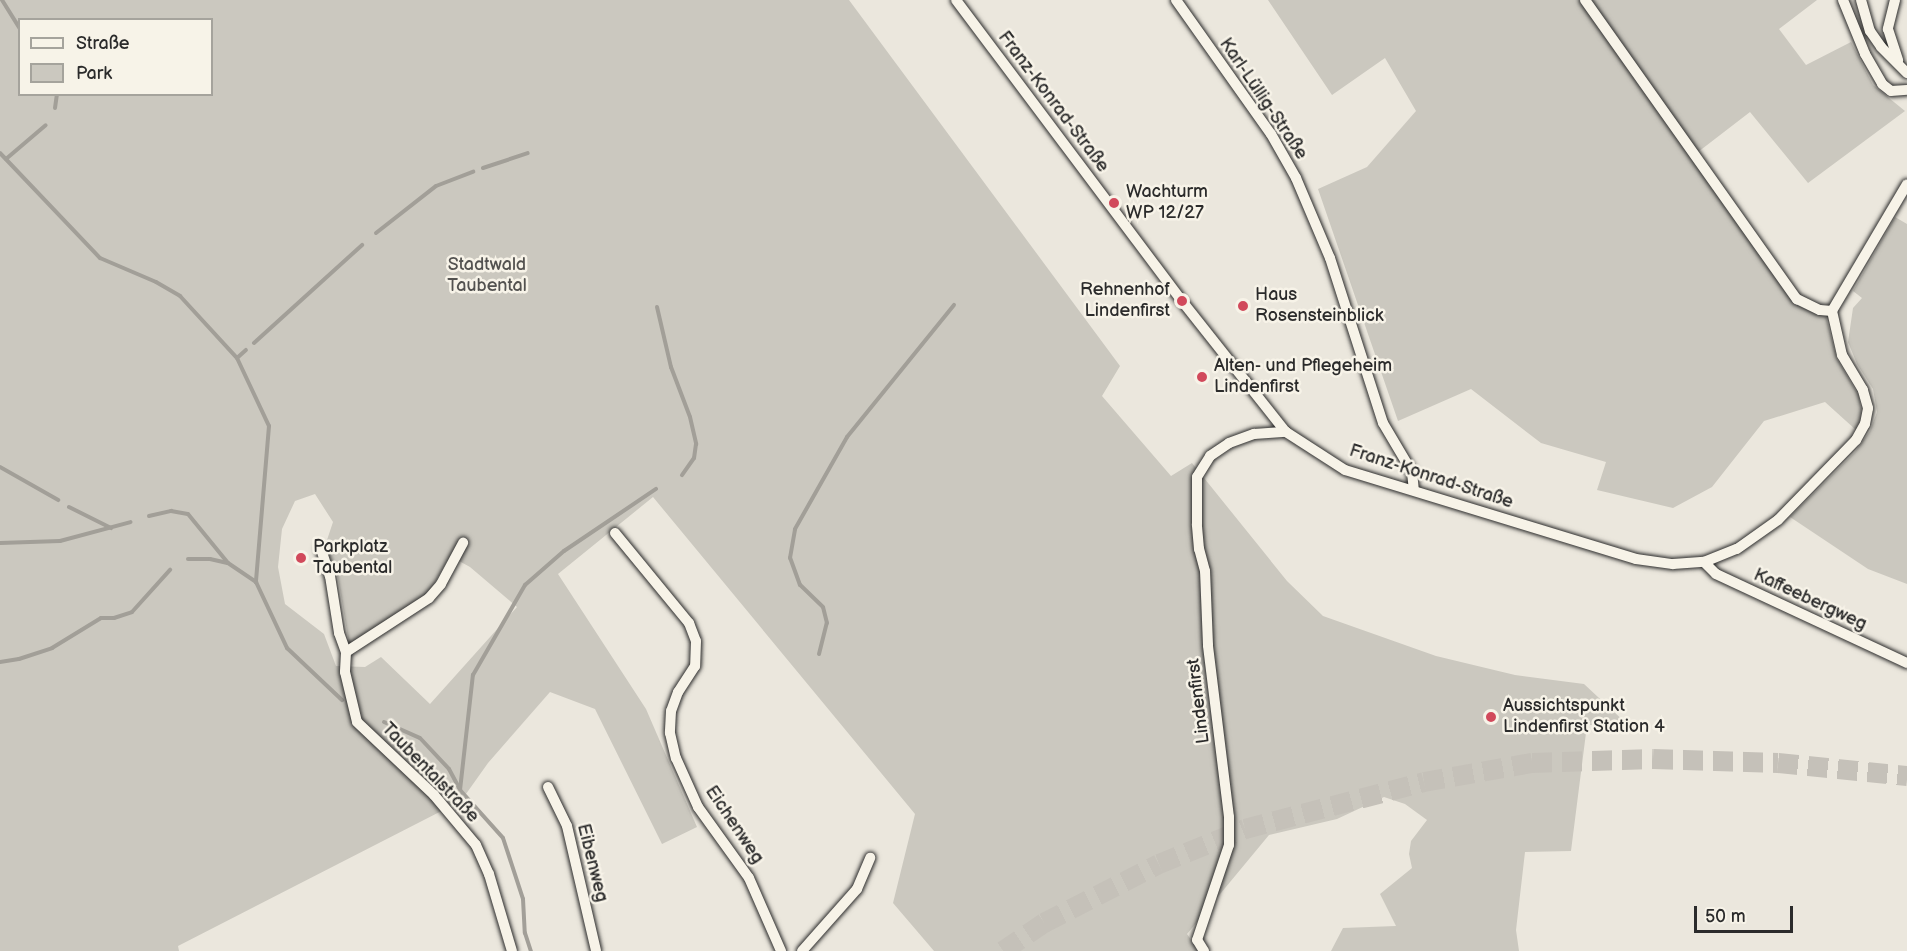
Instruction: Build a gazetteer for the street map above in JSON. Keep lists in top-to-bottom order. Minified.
{"streets":{"street":["Karl-Lüllig-Straße","Franz-Konrad-Straße","Kaffeebergweg","Lindenfirst","Taubentalstraße","Eichenweg","Eibenweg"]},"crossings":[["Karl-Lüllig-Straße","Franz-Konrad-Straße"],["Franz-Konrad-Straße","Kaffeebergweg"],["Franz-Konrad-Straße","Lindenfirst"]],"parks":["Stadtwald Taubental"],"places":["Wachturm WP 12/27","Rehnenhof Lindenfirst","Haus Rosensteinblick","Alten- und Pflegeheim Lindenfirst","Parkplatz Taubental","Aussichtspunkt Lindenfirst Station 4"],"legend":["Straße","Park"],"scale_bar":"50 m"}
